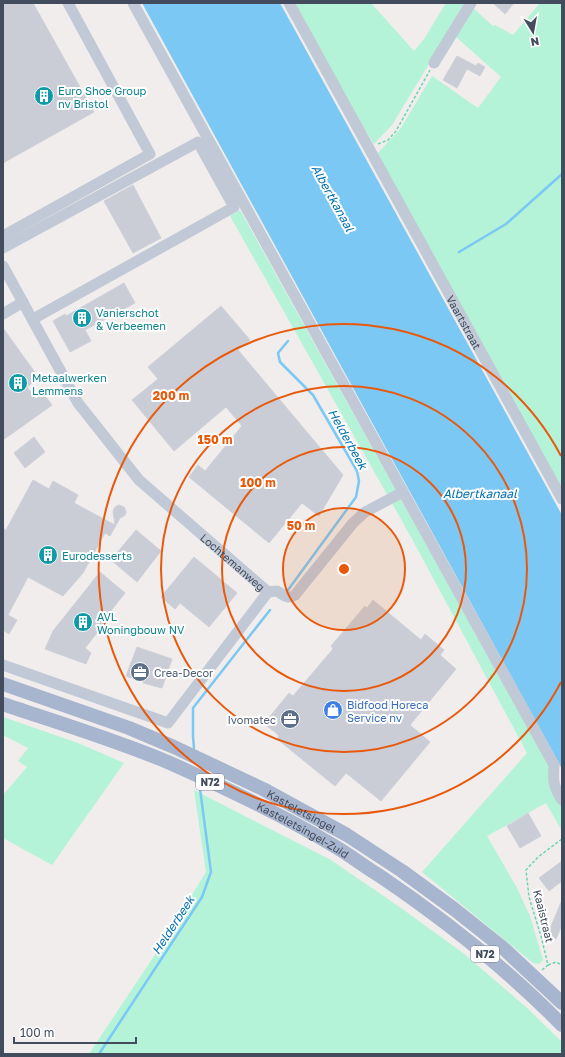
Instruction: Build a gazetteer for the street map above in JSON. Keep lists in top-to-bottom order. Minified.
{"streets":{"main road":["N72","Kasteletsingel","Kasteletsingel-Zuid"],"street":["Vaartstraat","Lochtemanweg"],"path":["Kaaistraat"]},"crossings":[["N72","Kasteletsingel"]],"water":["Albertkanaal","Helderbeek"],"places":{"building":["Euro Shoe Group nv Bristol","Vanierschot & Verbeemen","Metaalwerken Lemmens","Eurodesserts","AVL Woningbouw NV"],"office":["Crea-Decor","Ivomatec"],"shop":["Bidfood Horeca Service nv"]},"scale_bar":"100 m","north":"bottom","rings":["200 m","150 m","100 m","50 m"]}
